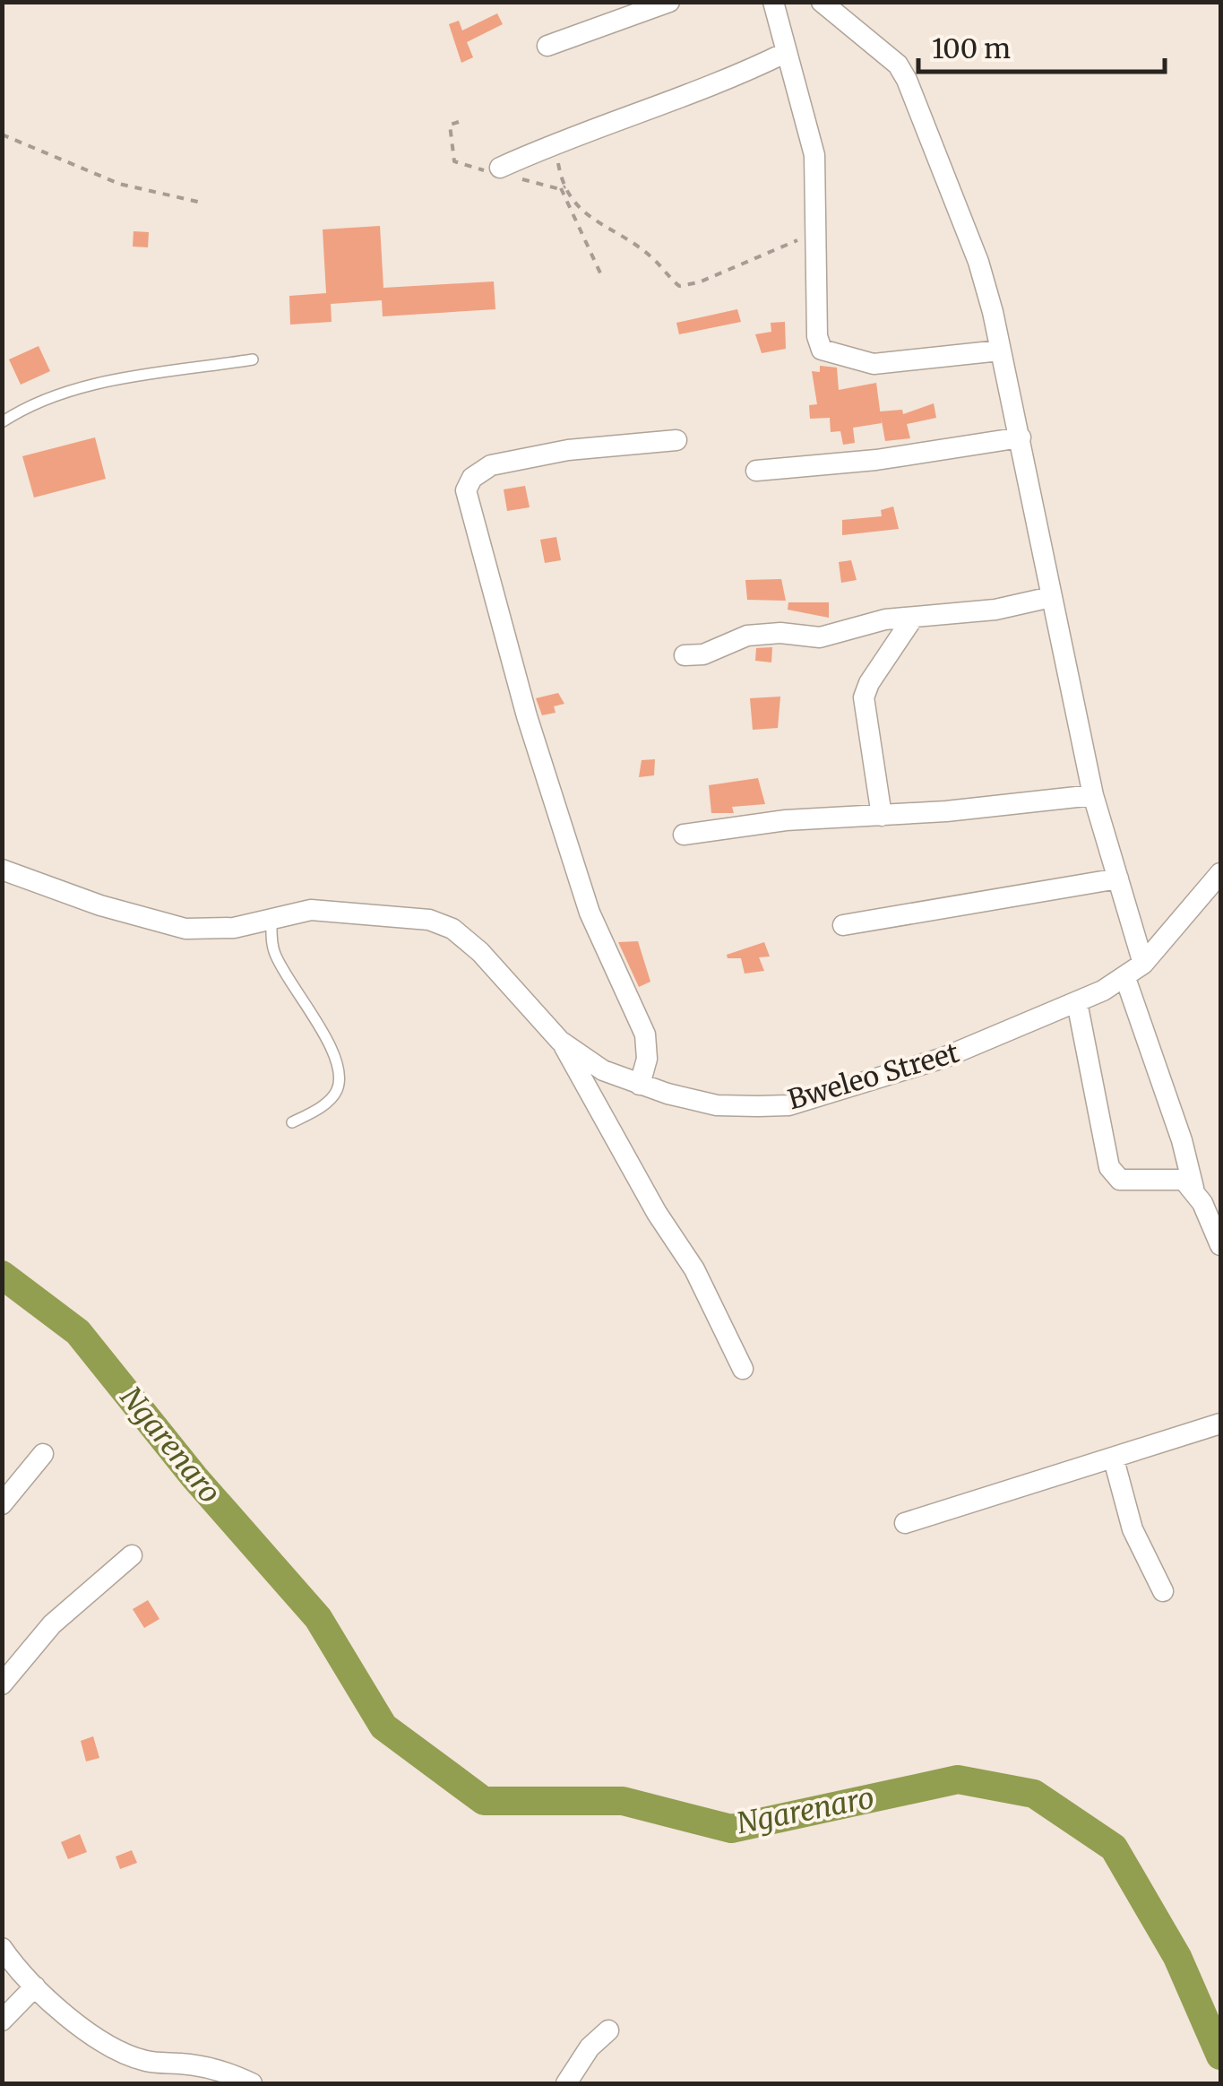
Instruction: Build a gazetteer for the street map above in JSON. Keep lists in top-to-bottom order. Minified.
{"streets":{"street":["Bweleo Street"]},"water":["Ngarenaro"],"scale_bar":"100 m"}
